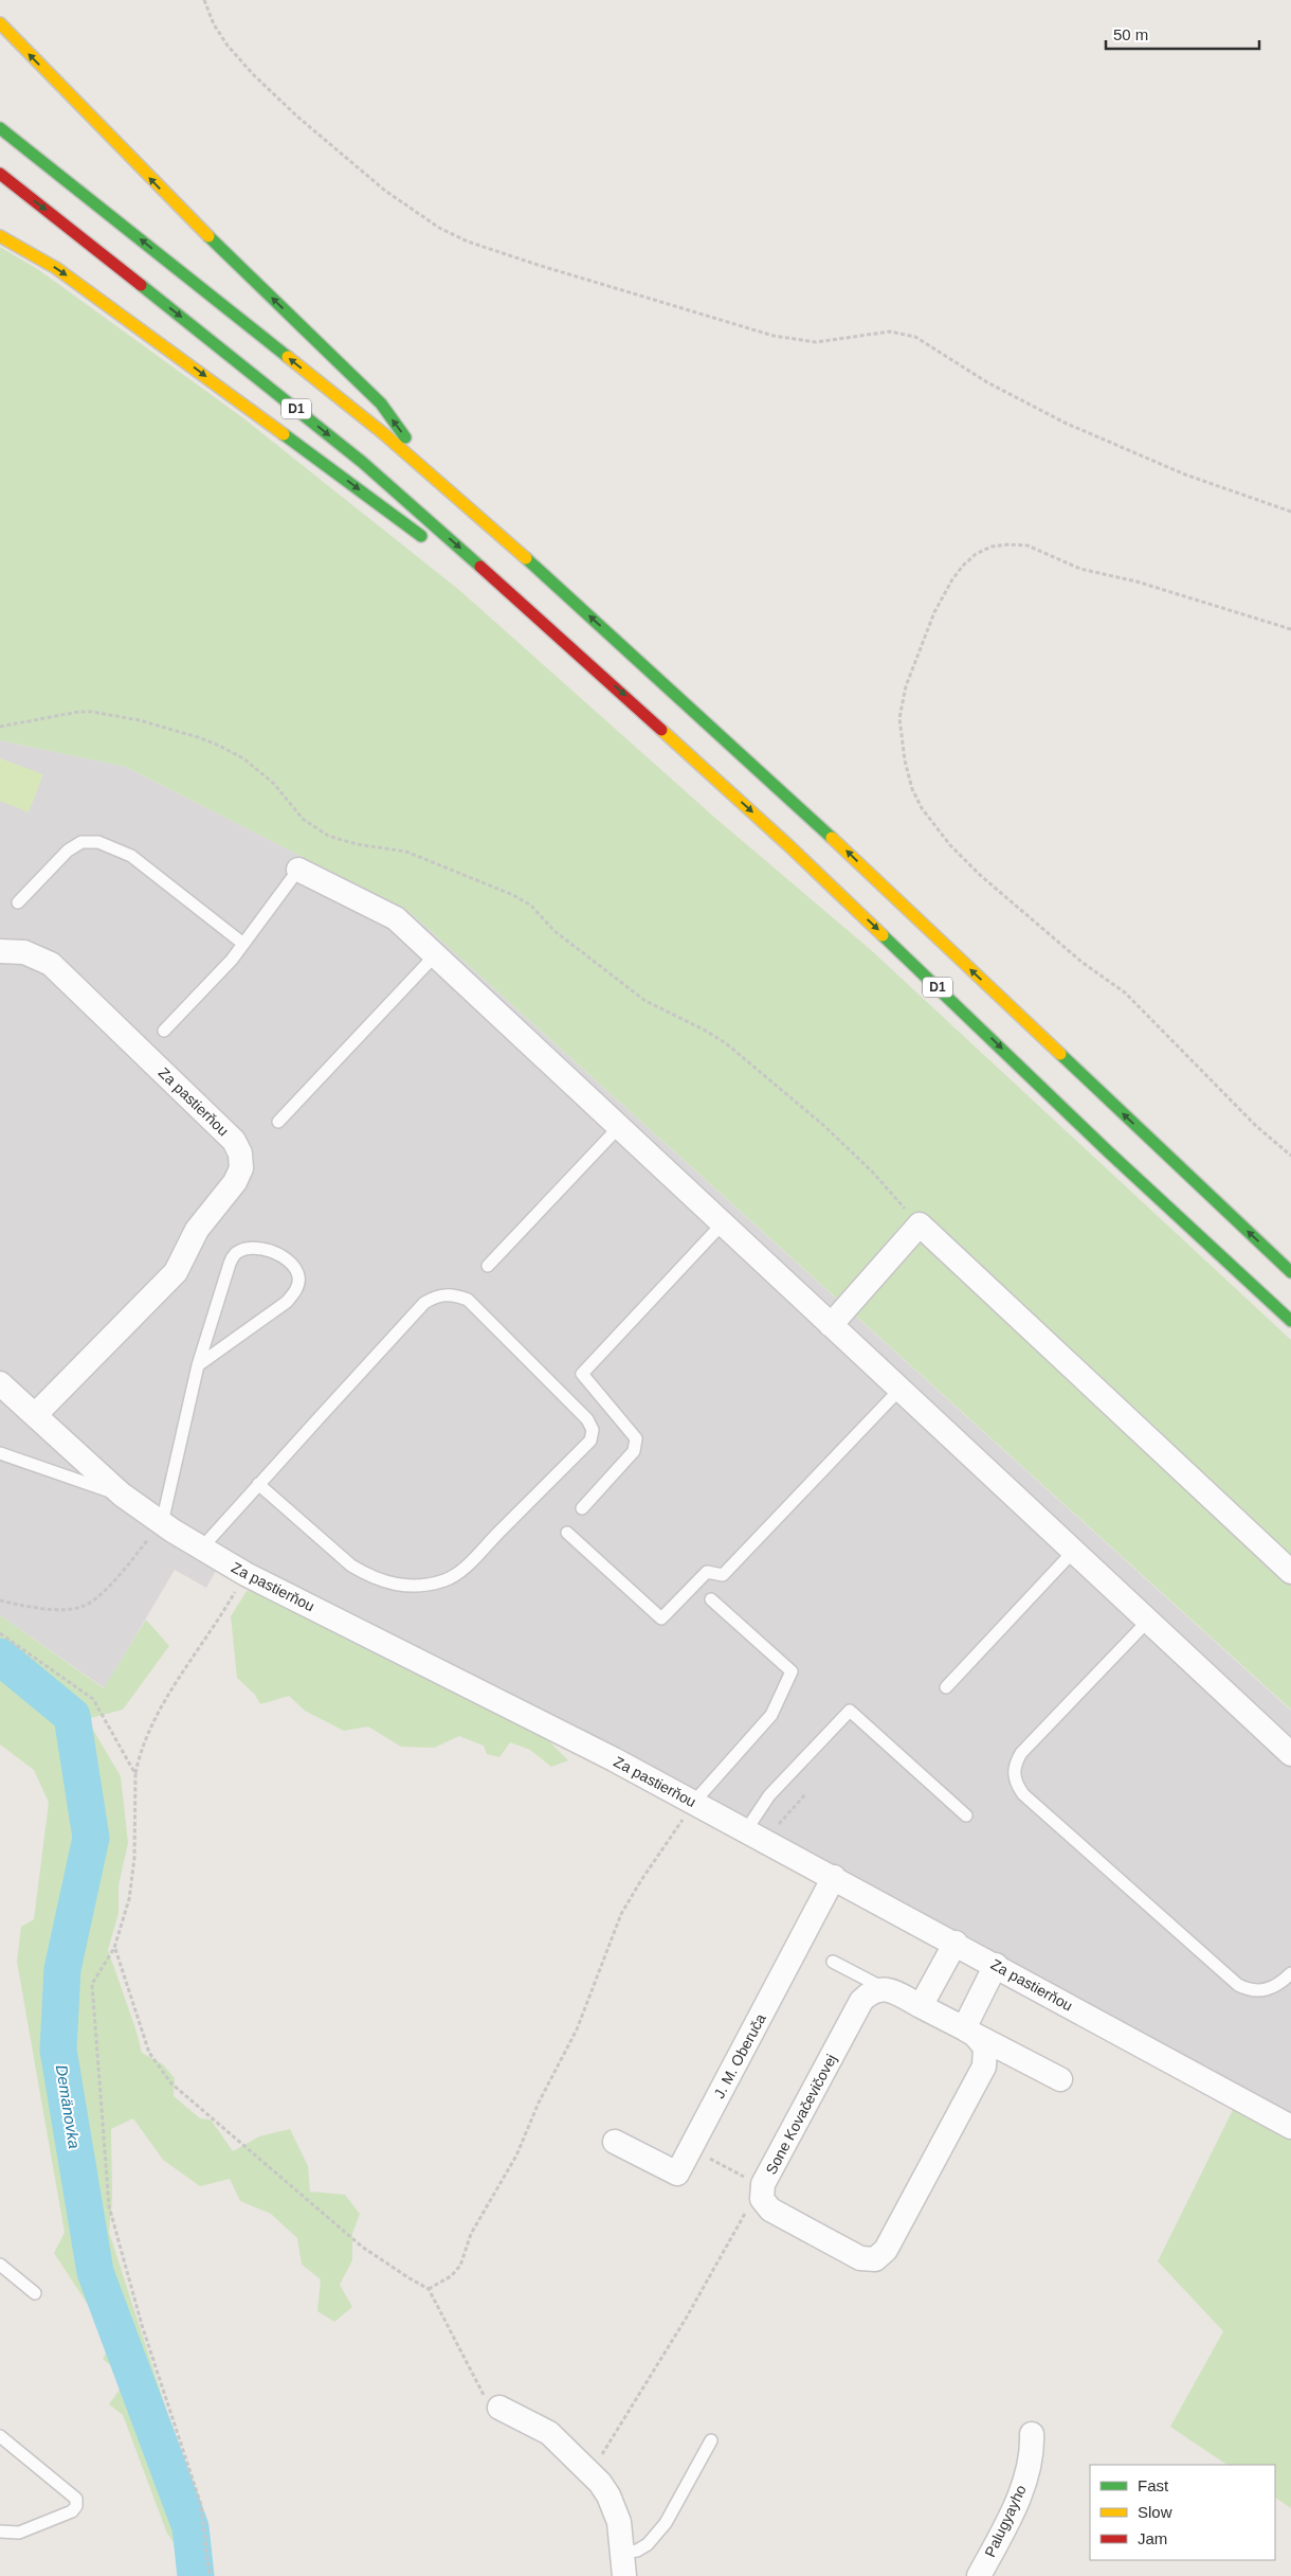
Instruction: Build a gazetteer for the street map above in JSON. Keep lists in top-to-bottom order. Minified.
{"streets":{"highway":["D1"],"street":["Za pastierňou","J. M. Oberuča","Sone Kovačevičovej","Palugyayho"]},"crossings":[["Za pastierňou","J. M. Oberuča"]],"water":["Demänovka"],"legend":["Fast","Slow","Jam"],"scale_bar":"50 m"}
